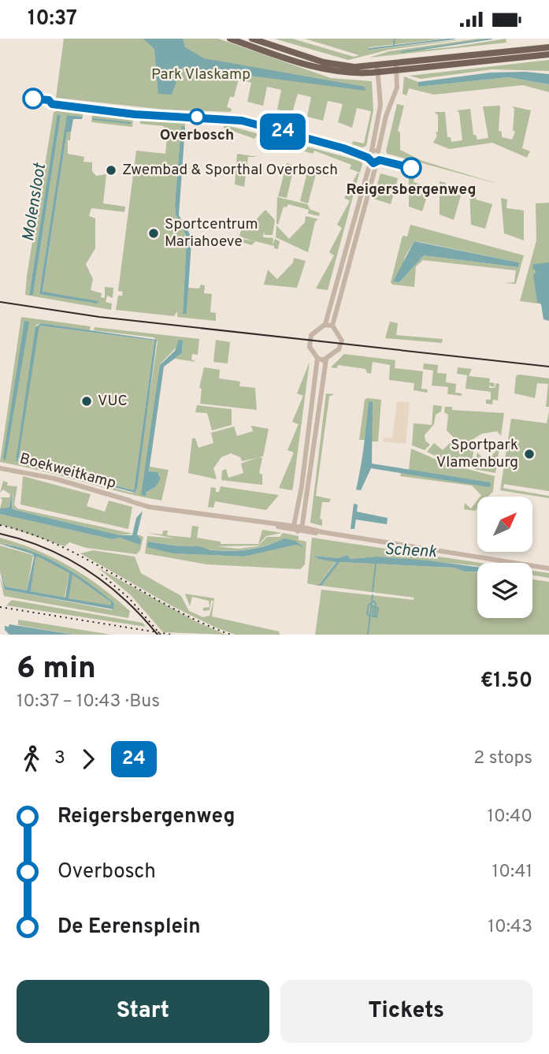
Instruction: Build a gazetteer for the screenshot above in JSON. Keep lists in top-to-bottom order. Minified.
{"streets":{"street":["Boekweitkamp"]},"water":["Molensloot","Schenk"],"parks":["Park Vlaskamp"],"places":["Overbosch","Reigersbergenweg","Zwembad & Sporthal Overbosch","Sportcentrum Mariahoeve","VUC","Sportpark Vlamenburg"],"lines":["bus line 24"],"north":"top right","page":{"status":"10:37","on_map":"24","heading":["6 min","10:37 – 10:43 · Bus","€1.50"],"legs":["3","24","2 stops"],"list":[{"name":"Reigersbergenweg","value":"10:40"},{"name":"Overbosch","value":"10:41"},{"name":"De Eerensplein","value":"10:43"}],"buttons":["Start","Tickets"]}}
